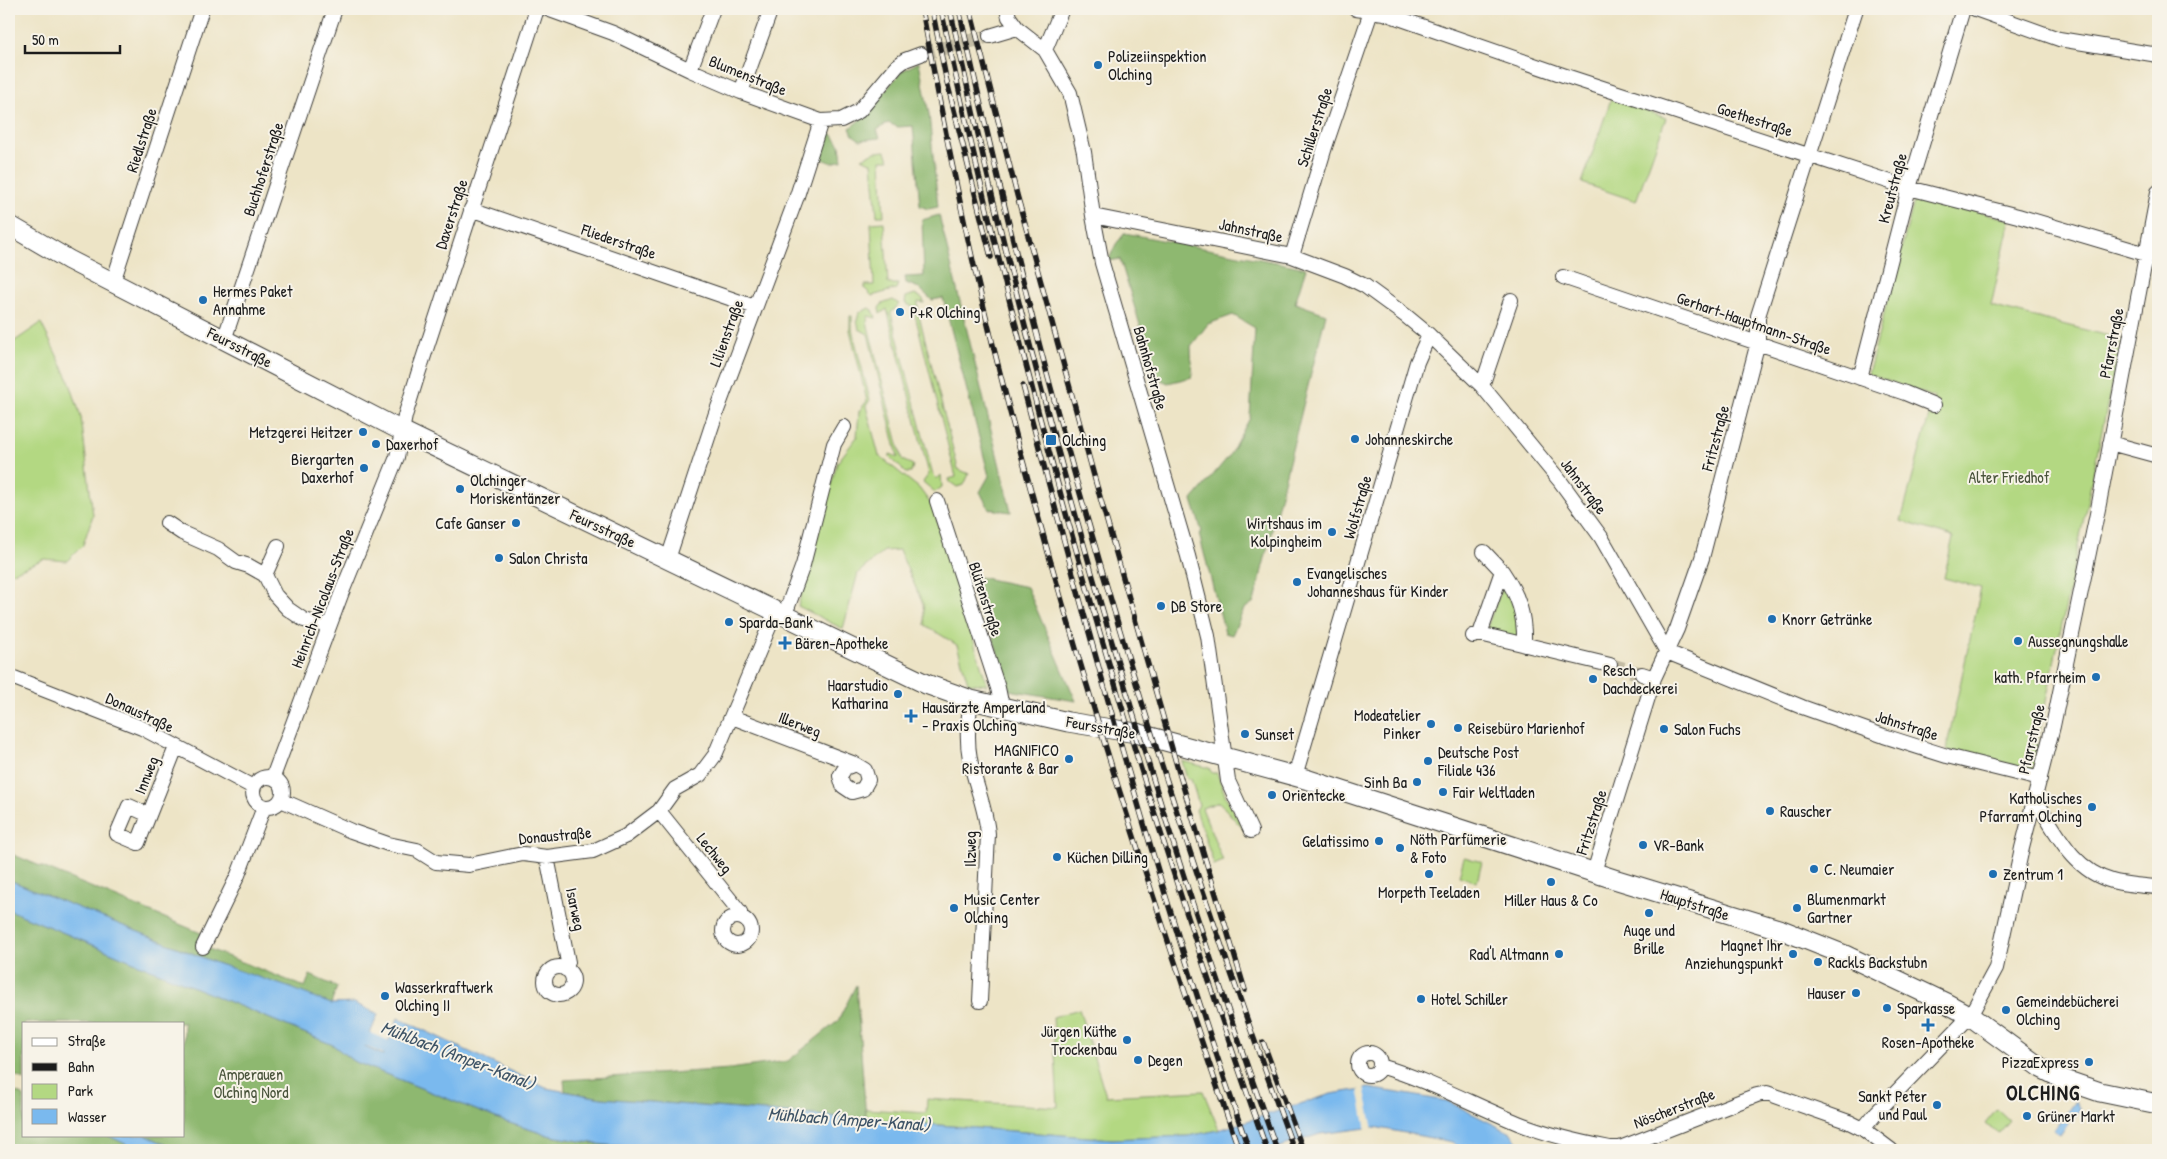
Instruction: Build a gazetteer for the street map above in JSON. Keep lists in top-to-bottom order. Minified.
{"streets":{"street":["Blumenstraße","Goethestraße","Schillerstraße","Riedlstraße","Buchhoferstraße","Kreutstraße","Daxerstraße","Jahnstraße","Fliederstraße","Gerhart-Hauptmann-Straße","Lilienstraße","Pfarrstraße","Feursstraße","Bahnhofstraße","Fritzstraße","Wolfstraße","Heinrich-Nicolaus-Straße","Blütenstraße","Donaustraße","Illerweg","Innweg","Ilzweg","Lechweg","Hauptstraße","Isarweg","Nöscherstraße"]},"crossings":[["Blumenstraße","Lilienstraße"],["Goethestraße","Schillerstraße"],["Goethestraße","Kreutstraße"],["Goethestraße","Pfarrstraße"],["Goethestraße","Fritzstraße"],["Schillerstraße","Jahnstraße"],["Riedlstraße","Feursstraße"],["Buchhoferstraße","Feursstraße"],["Kreutstraße","Gerhart-Hauptmann-Straße"],["Daxerstraße","Fliederstraße"],["Daxerstraße","Feursstraße"],["Daxerstraße","Heinrich-Nicolaus-Straße"],["Jahnstraße","Pfarrstraße"],["Jahnstraße","Bahnhofstraße"],["Jahnstraße","Fritzstraße"],["Jahnstraße","Wolfstraße"],["Fliederstraße","Lilienstraße"],["Gerhart-Hauptmann-Straße","Fritzstraße"],["Lilienstraße","Feursstraße"],["Pfarrstraße","Hauptstraße"],["Pfarrstraße","Nöscherstraße"],["Feursstraße","Bahnhofstraße"],["Feursstraße","Heinrich-Nicolaus-Straße"],["Feursstraße","Blütenstraße"],["Feursstraße","Donaustraße"],["Feursstraße","Ilzweg"],["Feursstraße","Hauptstraße"],["Bahnhofstraße","Hauptstraße"],["Fritzstraße","Hauptstraße"],["Wolfstraße","Hauptstraße"],["Heinrich-Nicolaus-Straße","Donaustraße"],["Donaustraße","Illerweg"],["Donaustraße","Innweg"],["Donaustraße","Lechweg"],["Donaustraße","Isarweg"]],"districts":["OLCHING"],"water":["Mühlbach (Amper-Kanal)"],"parks":["Alter Friedhof","Amperauen Olching Nord"],"places":{"other":["Polizeiinspektion Olching","Hermes Paket Annahme","P+R Olching","Metzgerei Heitzer","Johanneskirche","Daxerhof","Biergarten Daxerhof","Olchinger Moriskentänzer","Cafe Ganser","Wirtshaus im Kolpingheim","Salon Christa","Evangelisches Johanneshaus für Kinder","DB Store","Knorr Getränke","Sparda-Bank","Aussegnungshalle","kath. Pfarrheim","Resch Dachdeckerei","Haarstudio Katharina","Modeatelier Pinker","Reisebüro Marienhof","Salon Fuchs","Sunset","MAGNIFICO Ristorante & Bar","Deutsche Post Filiale 436","Sinh Ba","Fair Weltladen","Orientecke","Katholisches Pfarramt Olching","Rauscher","Gelatissimo","VR-Bank","Nöth Parfümerie & Foto","Küchen Dilling","C. Neumaier","Morpeth Teeladen","Zentrum 1","Miller Haus & Co","Music Center Olching","Blumenmarkt Gartner","Auge und Brille","Rad'l Altmann","Magnet Ihr Anziehungspunkt","Rackls Backstubn","Hauser","Wasserkraftwerk Olching II","Hotel Schiller","Sparkasse","Gemeindebücherei Olching","Jürgen Küthe Trockenbau","Degen","PizzaExpress","Sankt Peter und Paul","Grüner Markt"],"transit":["Olching"],"health":["Bären-Apotheke","Hausärzte Amperland - Praxis Olching","Rosen-Apotheke"]},"legend":["Straße","Bahn","Park","Wasser"],"scale_bar":"50 m"}
